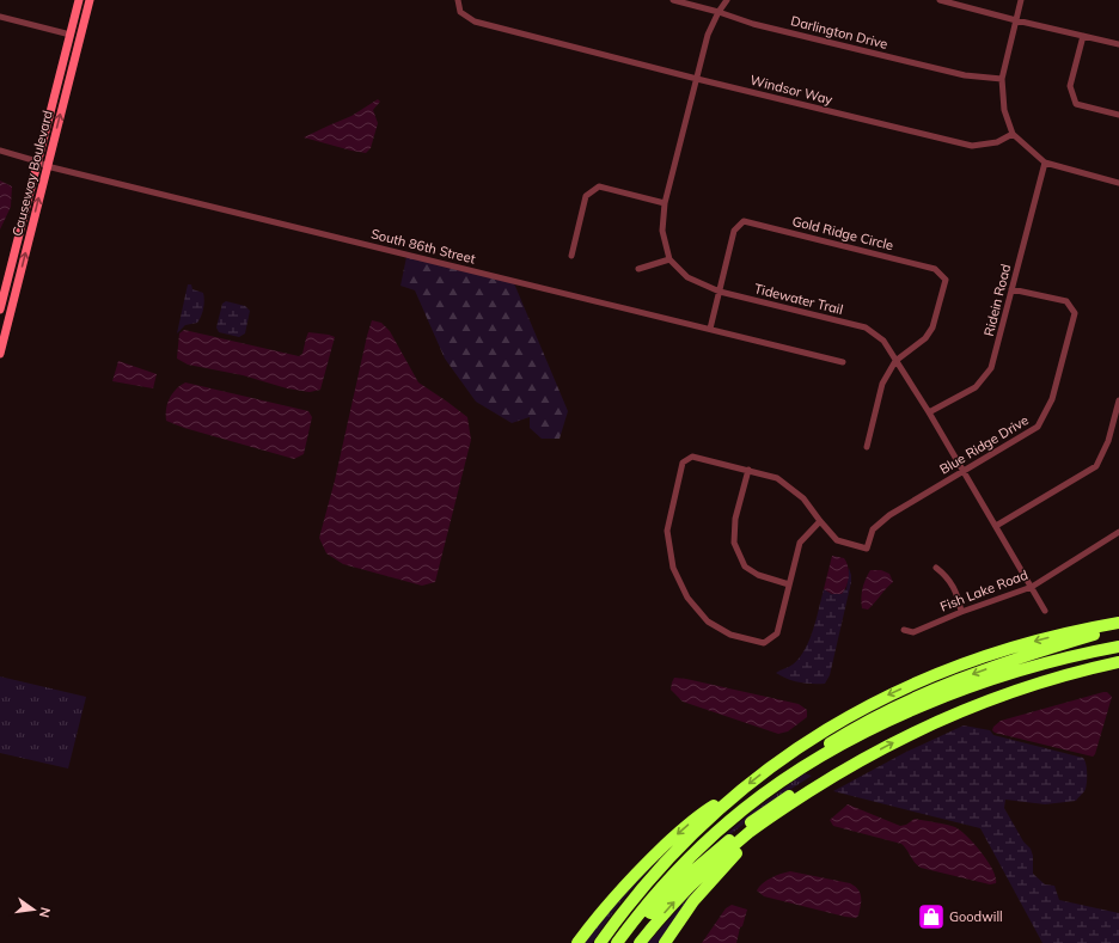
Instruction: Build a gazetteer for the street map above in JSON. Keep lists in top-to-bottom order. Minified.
{"streets":{"main road":["Causeway Boulevard"],"street":["Darlington Drive","Windsor Way","Gold Ridge Circle","South 86th Street","Tidewater Trail","Ridein Road","Blue Ridge Drive","Fish Lake Road"]},"crossings":[["Causeway Boulevard","South 86th Street"],["Gold Ridge Circle","South 86th Street"],["Gold Ridge Circle","Tidewater Trail"],["Tidewater Trail","Ridein Road"],["Tidewater Trail","Blue Ridge Drive"],["Tidewater Trail","Fish Lake Road"],["Ridein Road","Blue Ridge Drive"]],"places":{"shop":["Goodwill"]},"north":"right"}
